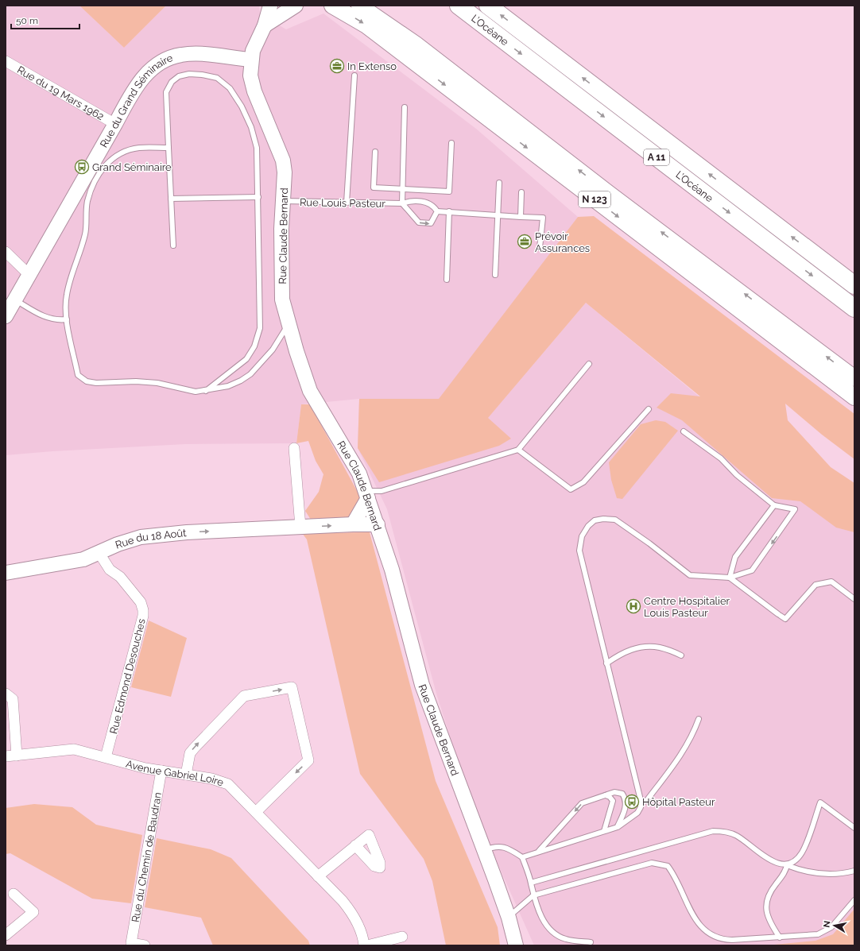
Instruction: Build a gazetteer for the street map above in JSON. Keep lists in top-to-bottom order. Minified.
{"streets":{"highway":["L’Océane","A 11"],"main road":["N 123"],"street":["Rue du 19 Mars 1962","Rue du Grand Séminaire","Rue Claude Bernard","Rue du 18 Août","Rue Edmond Desouches","Avenue Gabriel Loire","Rue du Chemin de Baudran"],"lane":["Rue Louis Pasteur"]},"crossings":[["Rue du 19 Mars 1962","Rue du Grand Séminaire"],["Rue du Grand Séminaire","Rue Claude Bernard"],["Rue Louis Pasteur","Rue Claude Bernard"],["Rue Claude Bernard","Rue du 18 Août"],["Rue du 18 Août","Rue Edmond Desouches"],["Rue Edmond Desouches","Avenue Gabriel Loire"],["Avenue Gabriel Loire","Rue du Chemin de Baudran"]],"one_way":["Rue du 18 Août"],"places":{"office":["In Extenso","Prévoir Assurances"],"bus stop":["Grand Séminaire","Hôpital Pasteur"],"hospital":["Centre Hospitalier Louis Pasteur"]},"scale_bar":"50 m","north":"left"}
